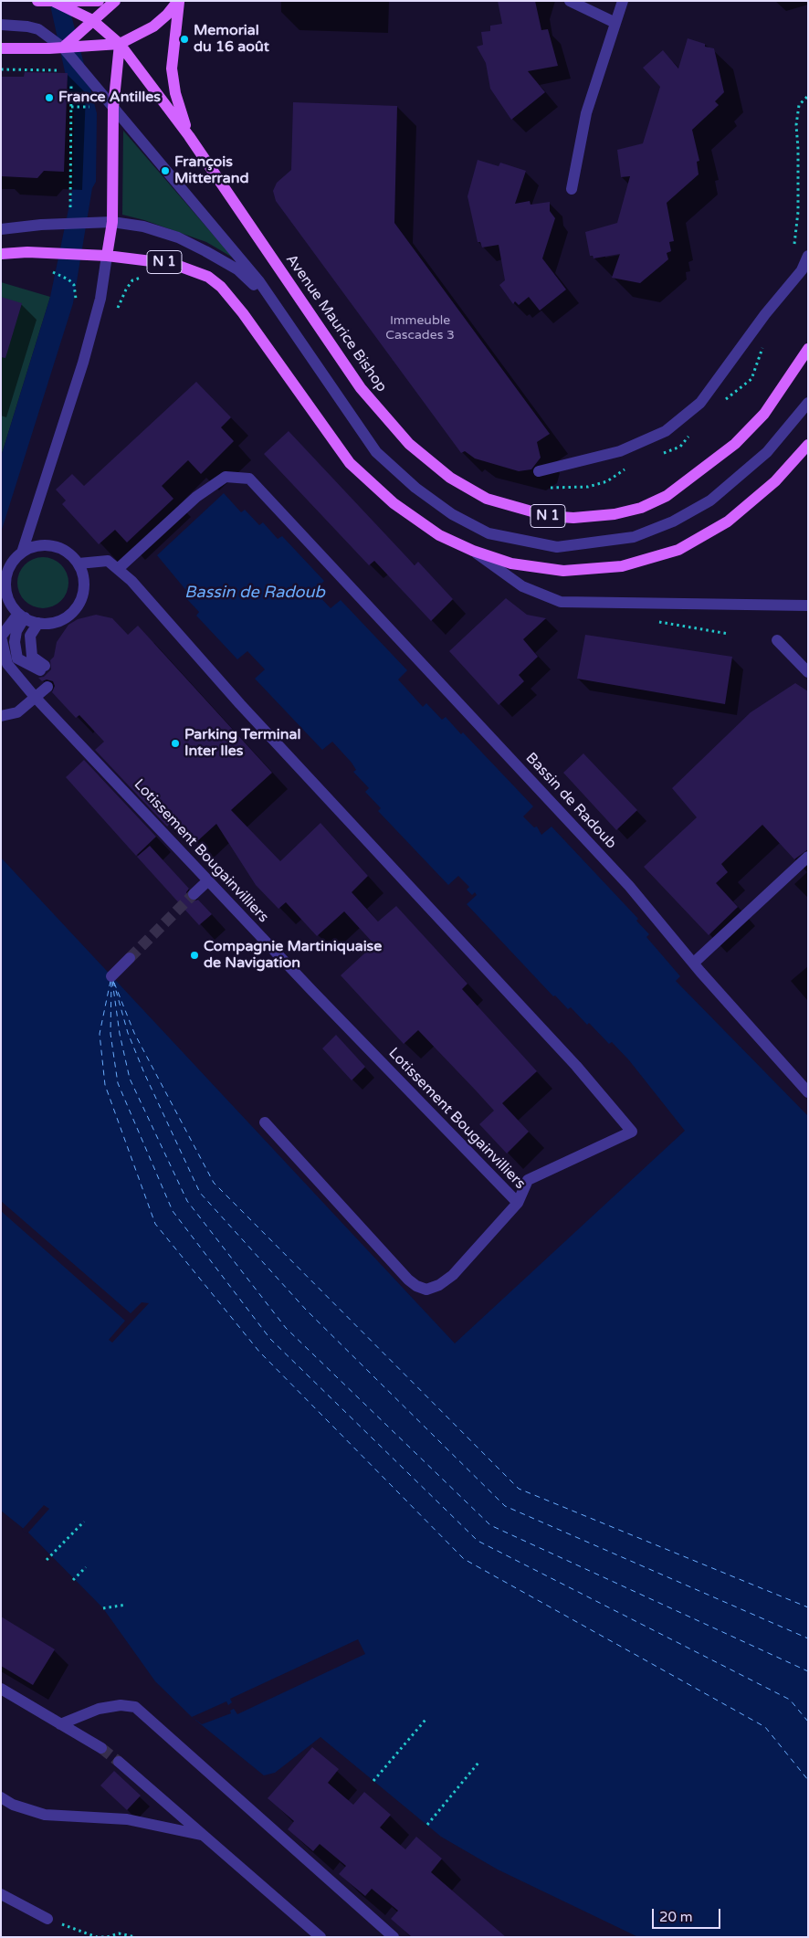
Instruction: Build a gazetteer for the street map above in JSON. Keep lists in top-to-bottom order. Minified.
{"streets":{"main road":["N 1","Avenue Maurice Bishop"],"lane":["Bassin de Radoub","Lotissement Bougainvilliers"]},"crossings":[["N 1","Avenue Maurice Bishop"]],"water":["Bassin de Radoub"],"places":["Memorial du 16 août","France Antilles","François Mitterrand","Parking Terminal Inter Iles","Compagnie Martiniquaise de Navigation"],"house_numbers":["Immeuble Cascades 3"],"scale_bar":"20 m"}
